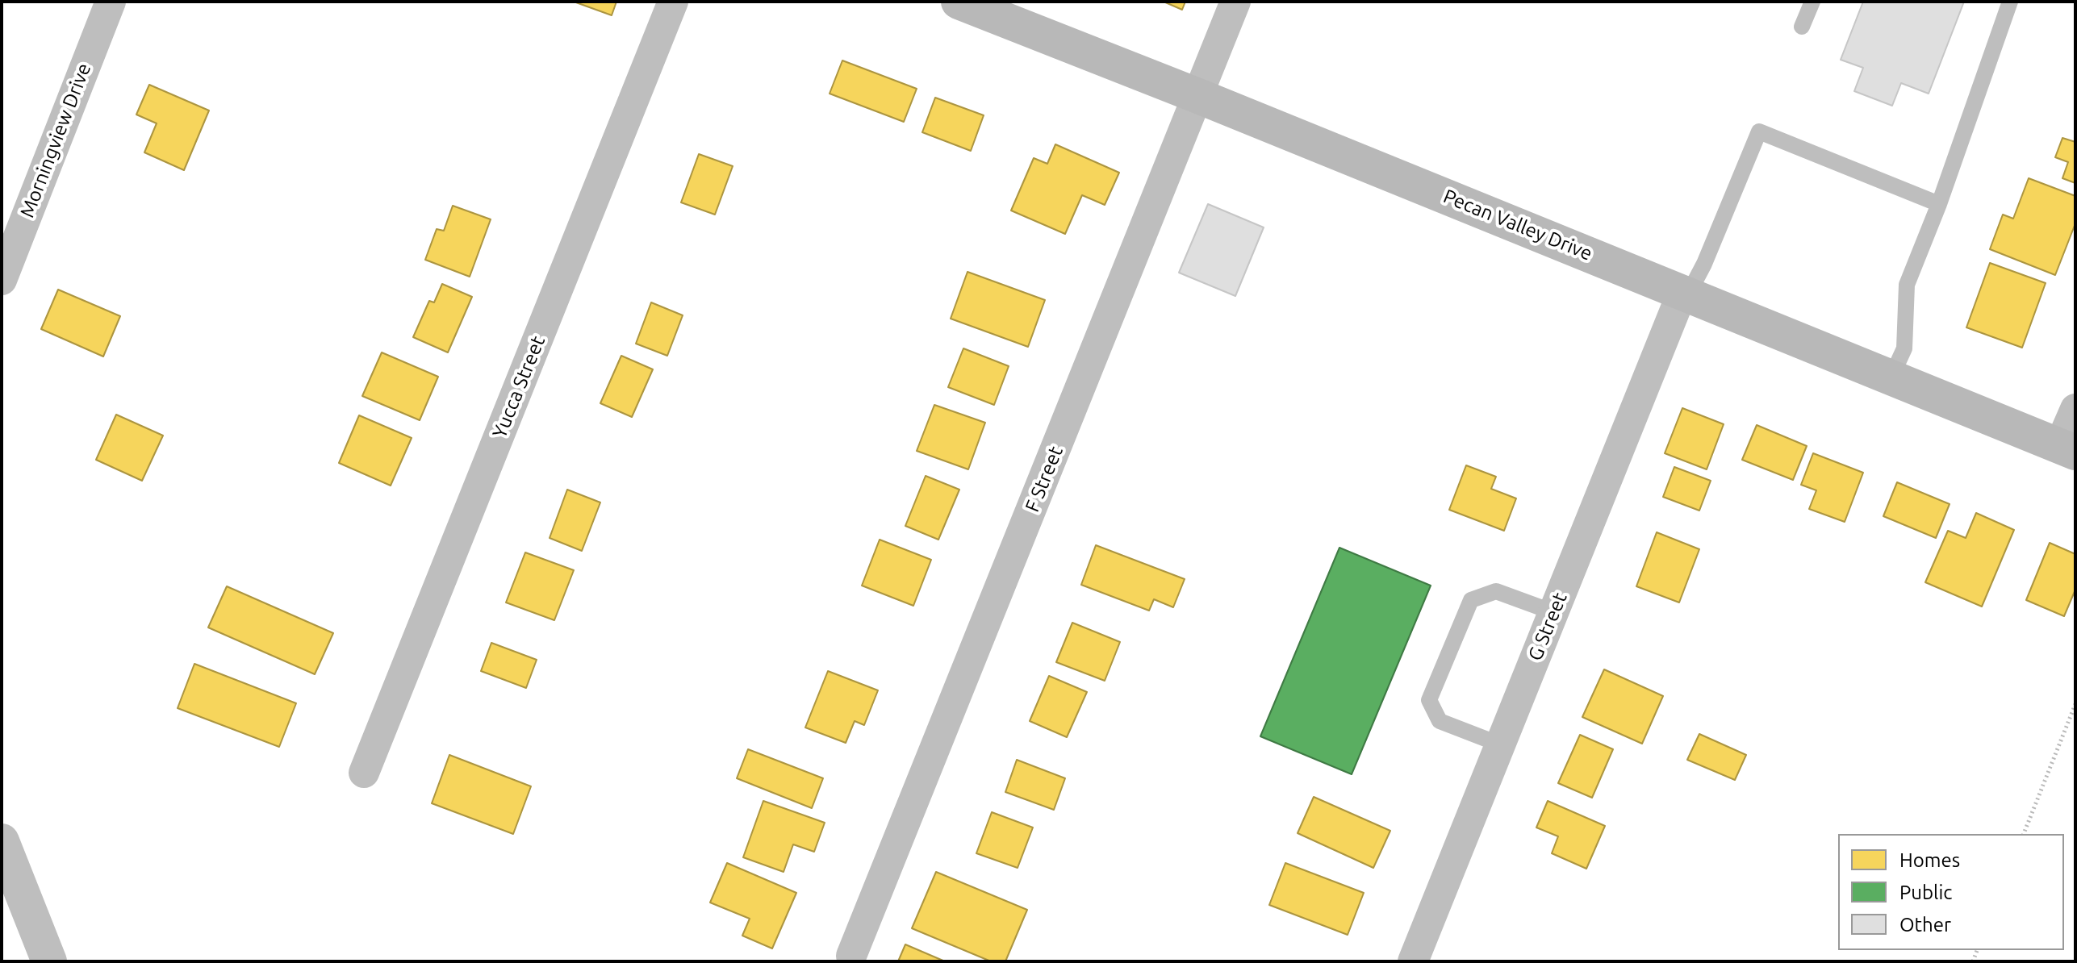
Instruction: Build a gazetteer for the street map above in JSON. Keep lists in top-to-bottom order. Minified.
{"streets":{"main road":["Pecan Valley Drive"],"street":["Morningview Drive","Yucca Street","F Street","G Street"]},"crossings":[["Pecan Valley Drive","F Street"],["Pecan Valley Drive","G Street"]],"legend":["Homes","Public","Other"]}
